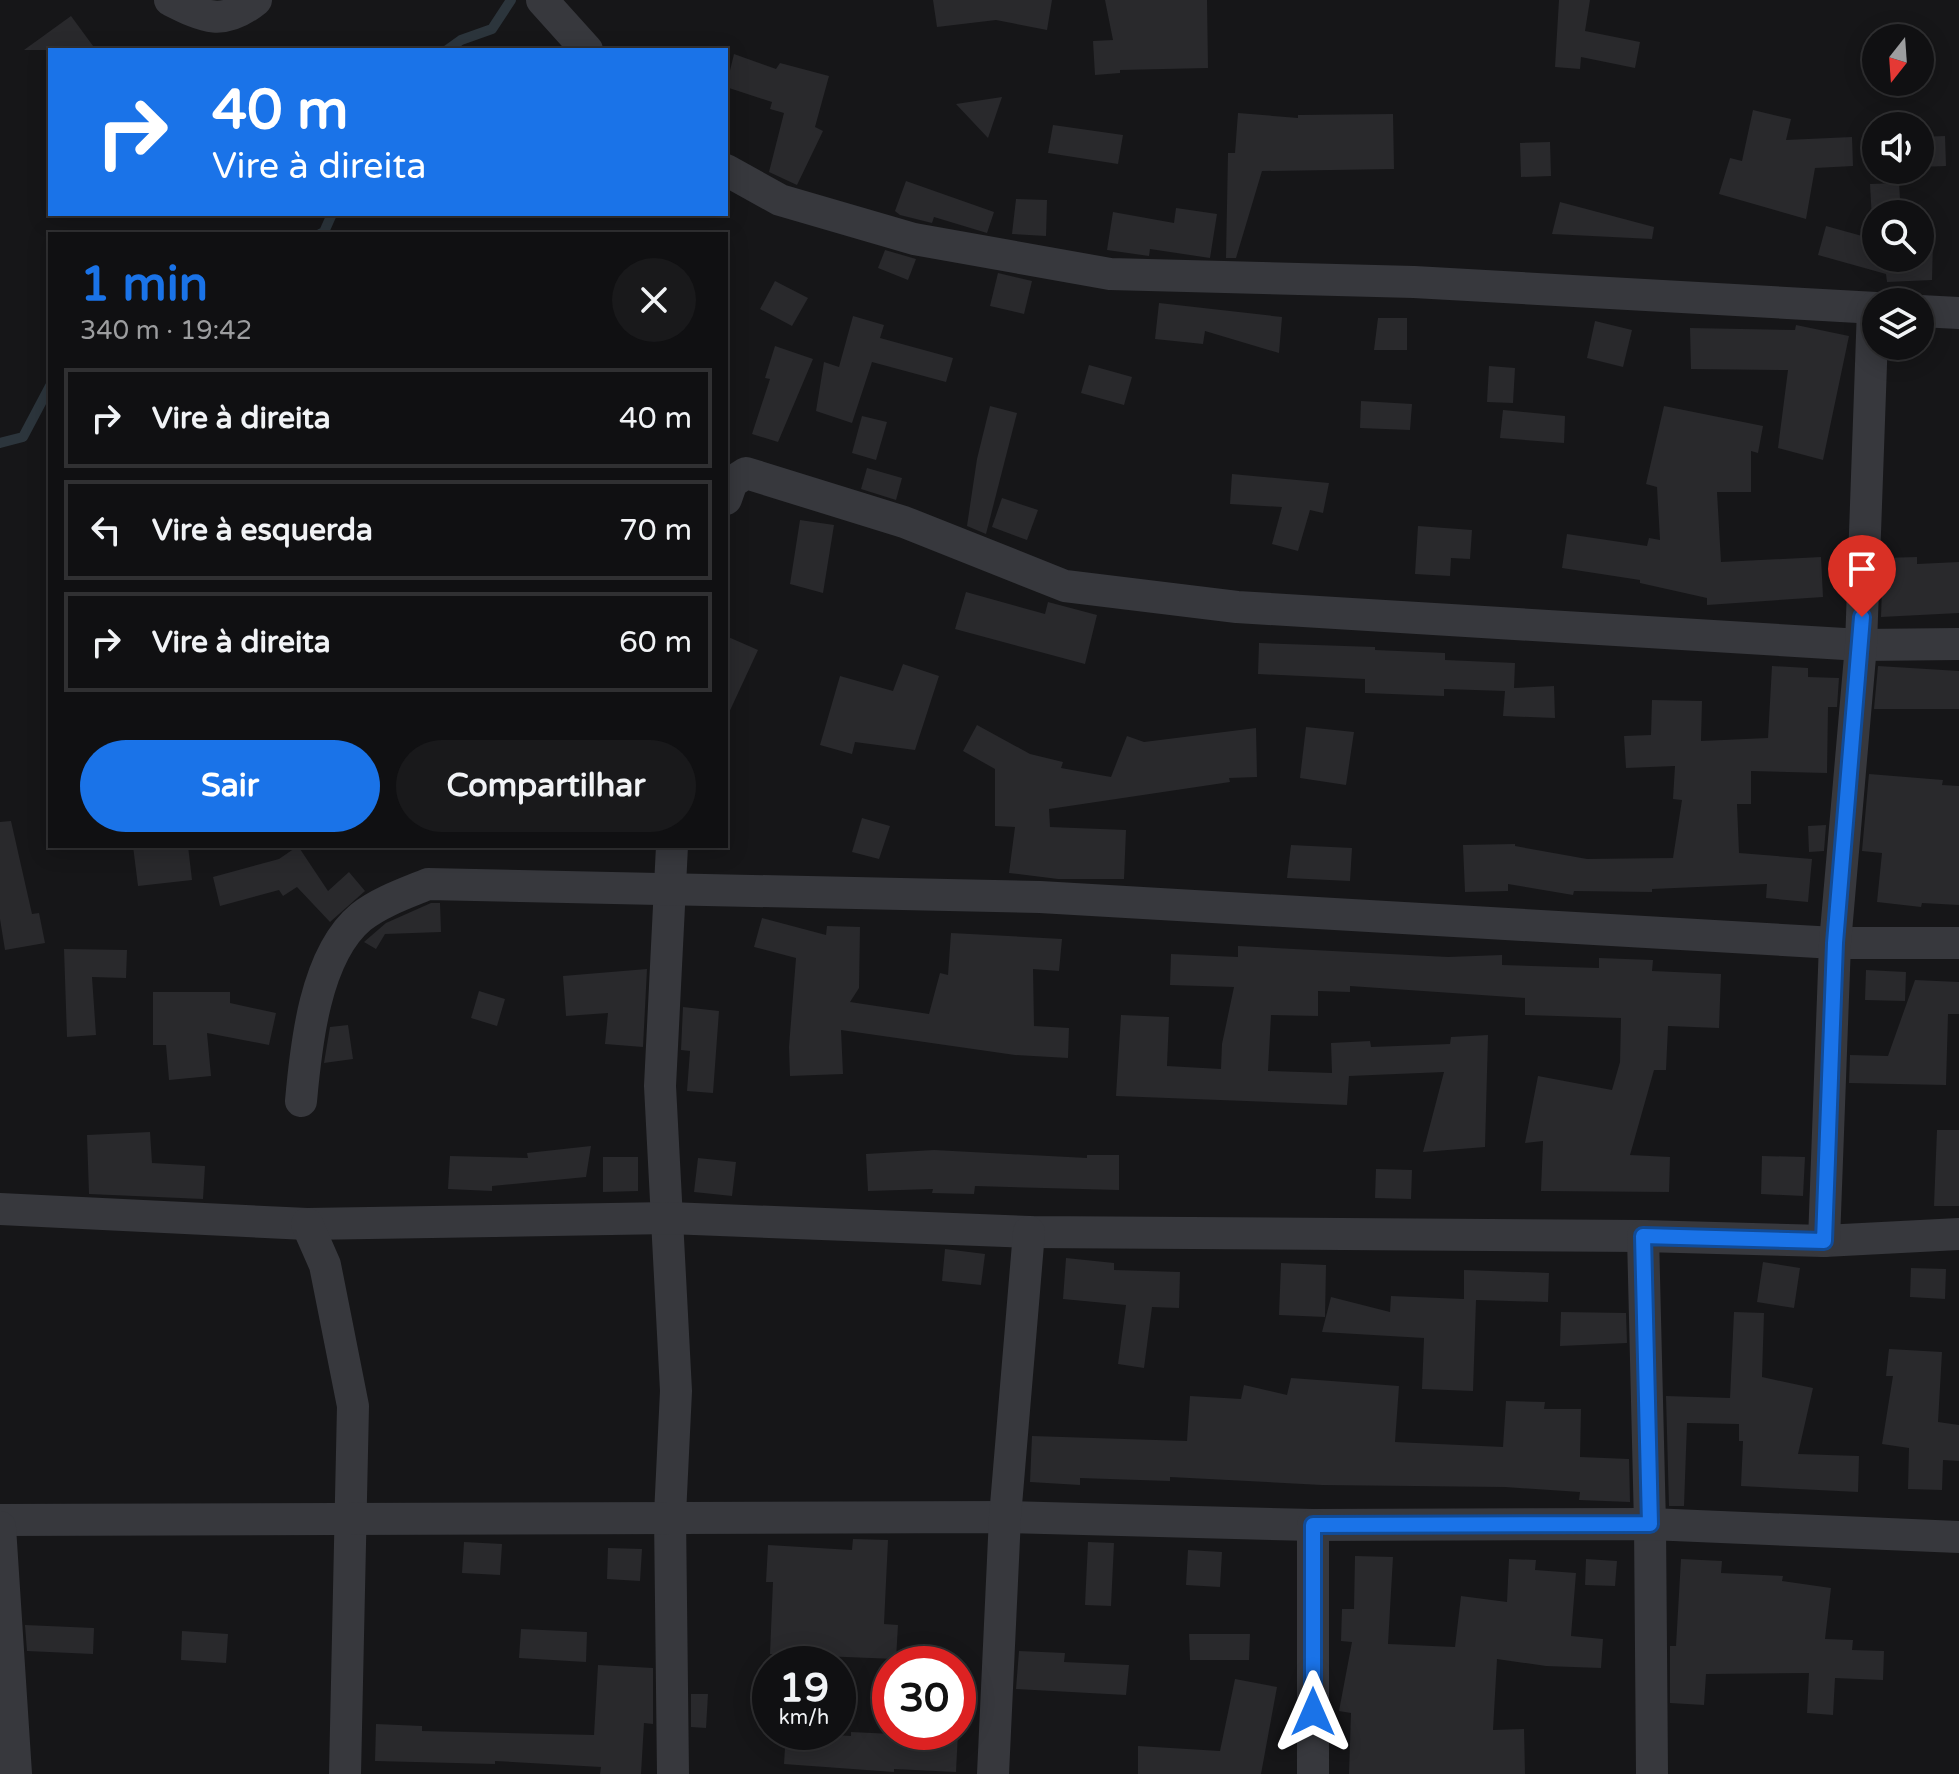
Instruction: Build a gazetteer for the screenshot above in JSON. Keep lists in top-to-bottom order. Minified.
{"north":"bottom","page":{"turn":["40 m","Vire à direita"],"heading":["1 min","340 m · 19:42"],"list":[{"name":"Vire à direita","value":"40 m"},{"name":"Vire à esquerda","value":"70 m"},{"name":"Vire à direita","value":"60 m"}],"buttons":["Sair","Compartilhar"],"speed":"19 km/h","limit":"30"}}
